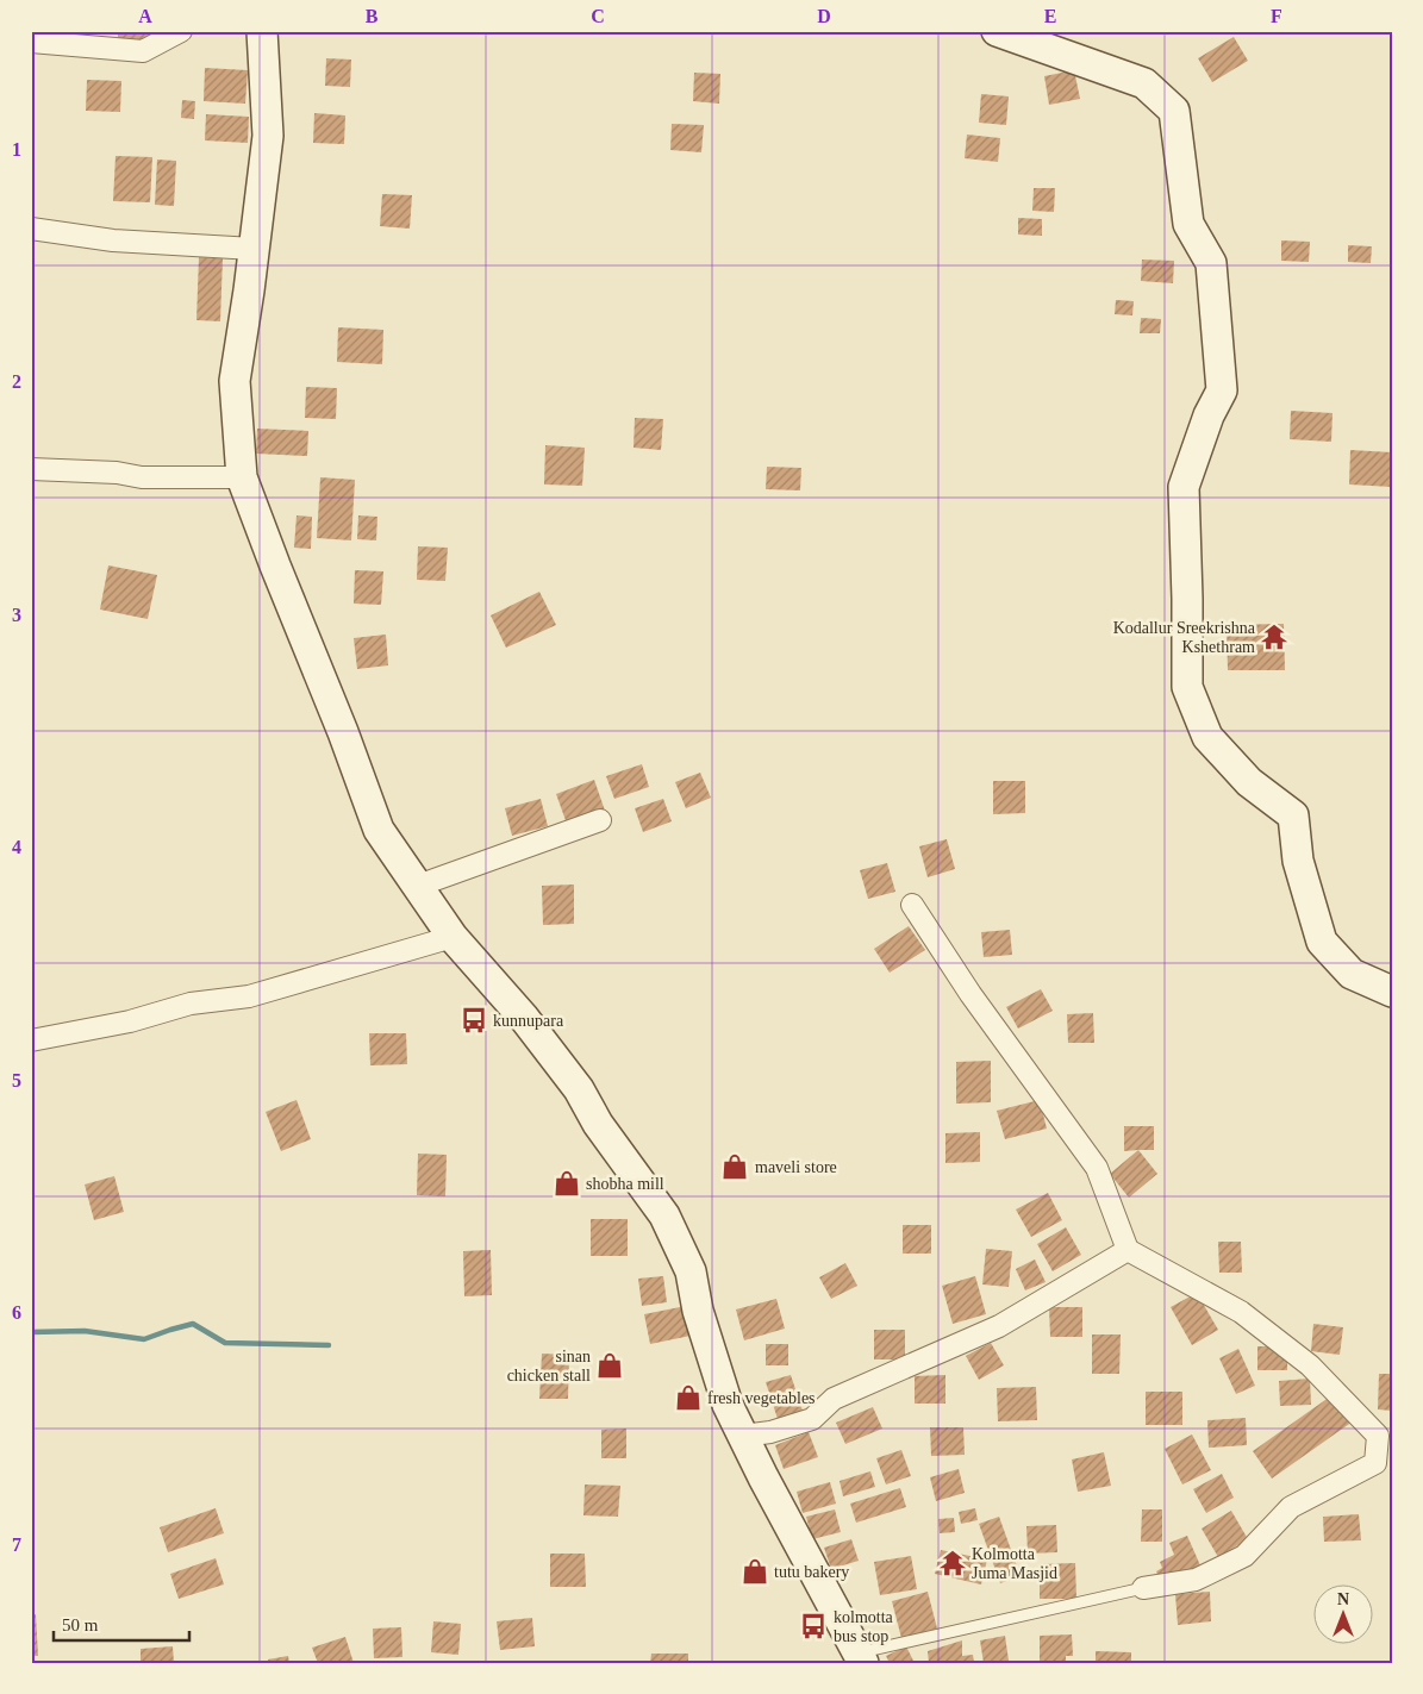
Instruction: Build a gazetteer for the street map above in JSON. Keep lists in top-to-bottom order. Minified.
{"places":{"temple":["Kodallur Sreekrishna Kshethram","Kolmotta Juma Masjid"],"bus stop":["kunnupara","kolmotta bus stop"],"shop":["maveli store","shobha mill","sinan chicken stall","fresh vegetables","tutu bakery"]},"scale_bar":"50 m","north":"top","grid":{"columns":["A","B","C","D","E","F"],"rows":["1","2","3","4","5","6","7"]}}
